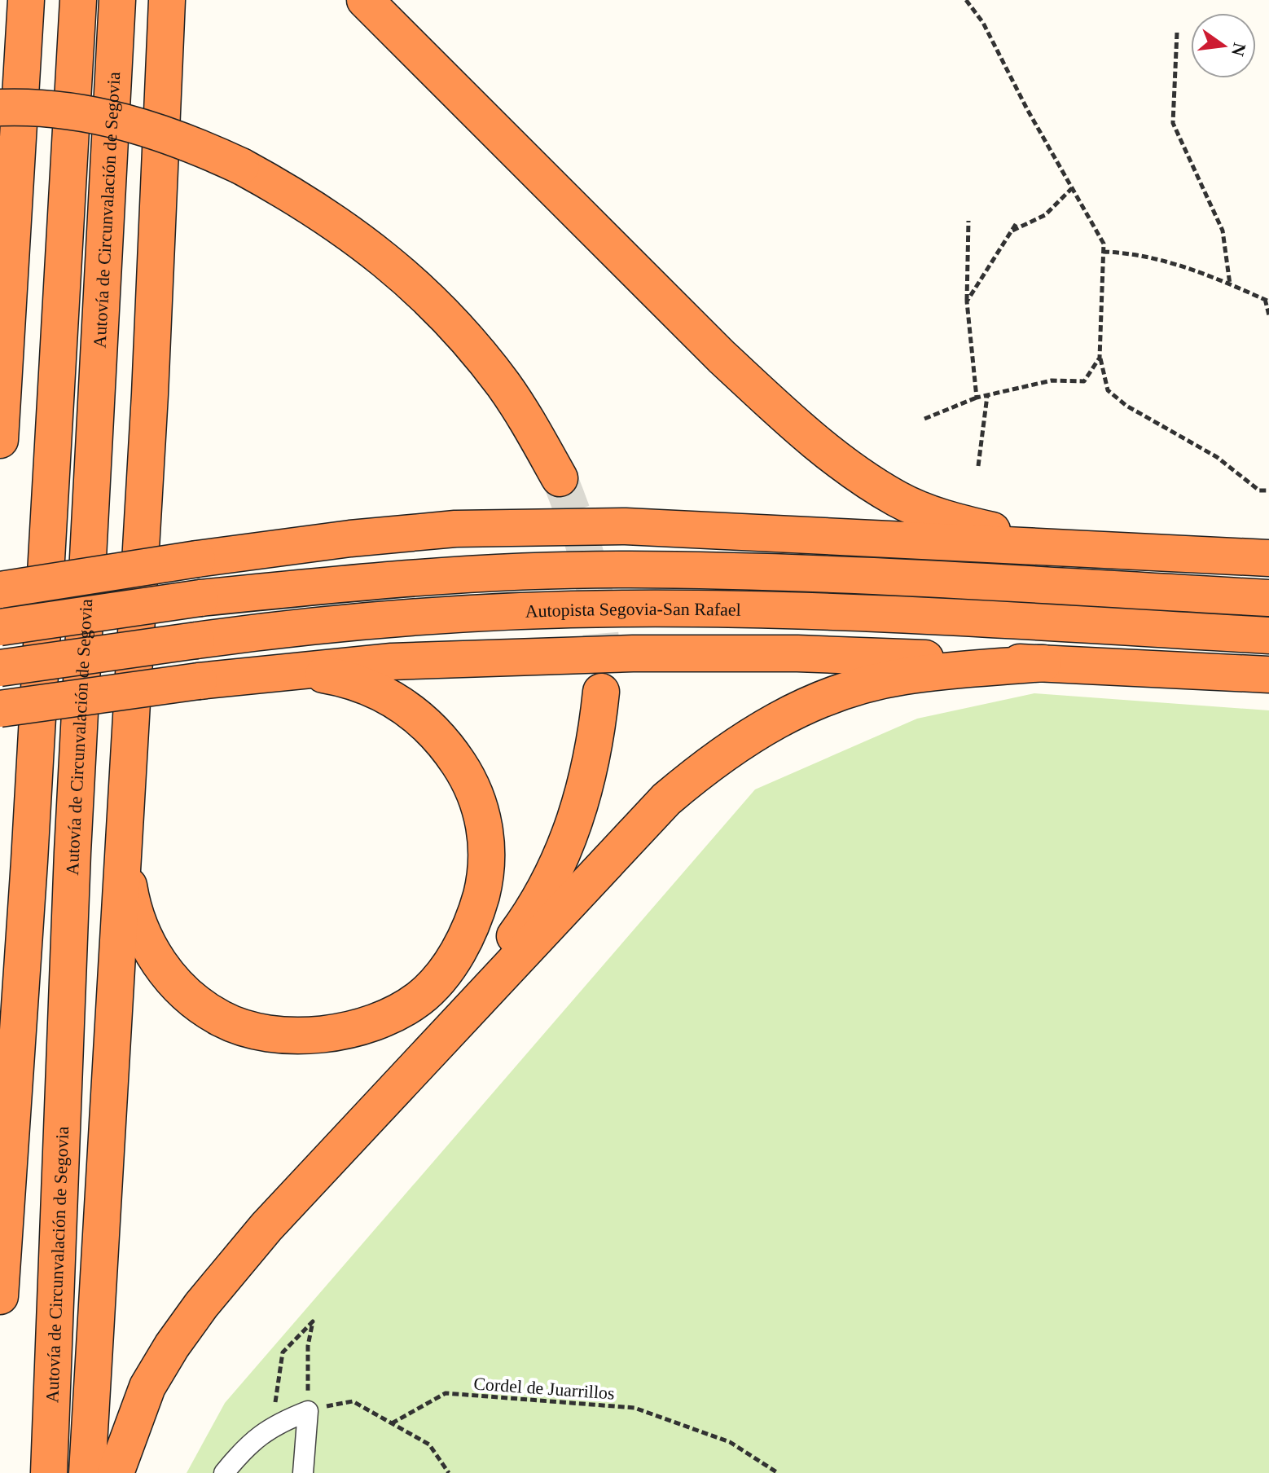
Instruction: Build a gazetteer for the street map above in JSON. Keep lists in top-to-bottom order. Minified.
{"streets":{"highway":["Autovía de Circunvalación de Segovia","Autopista Segovia-San Rafael"],"path":["Cordel de Juarrillos"]},"north":"right"}
